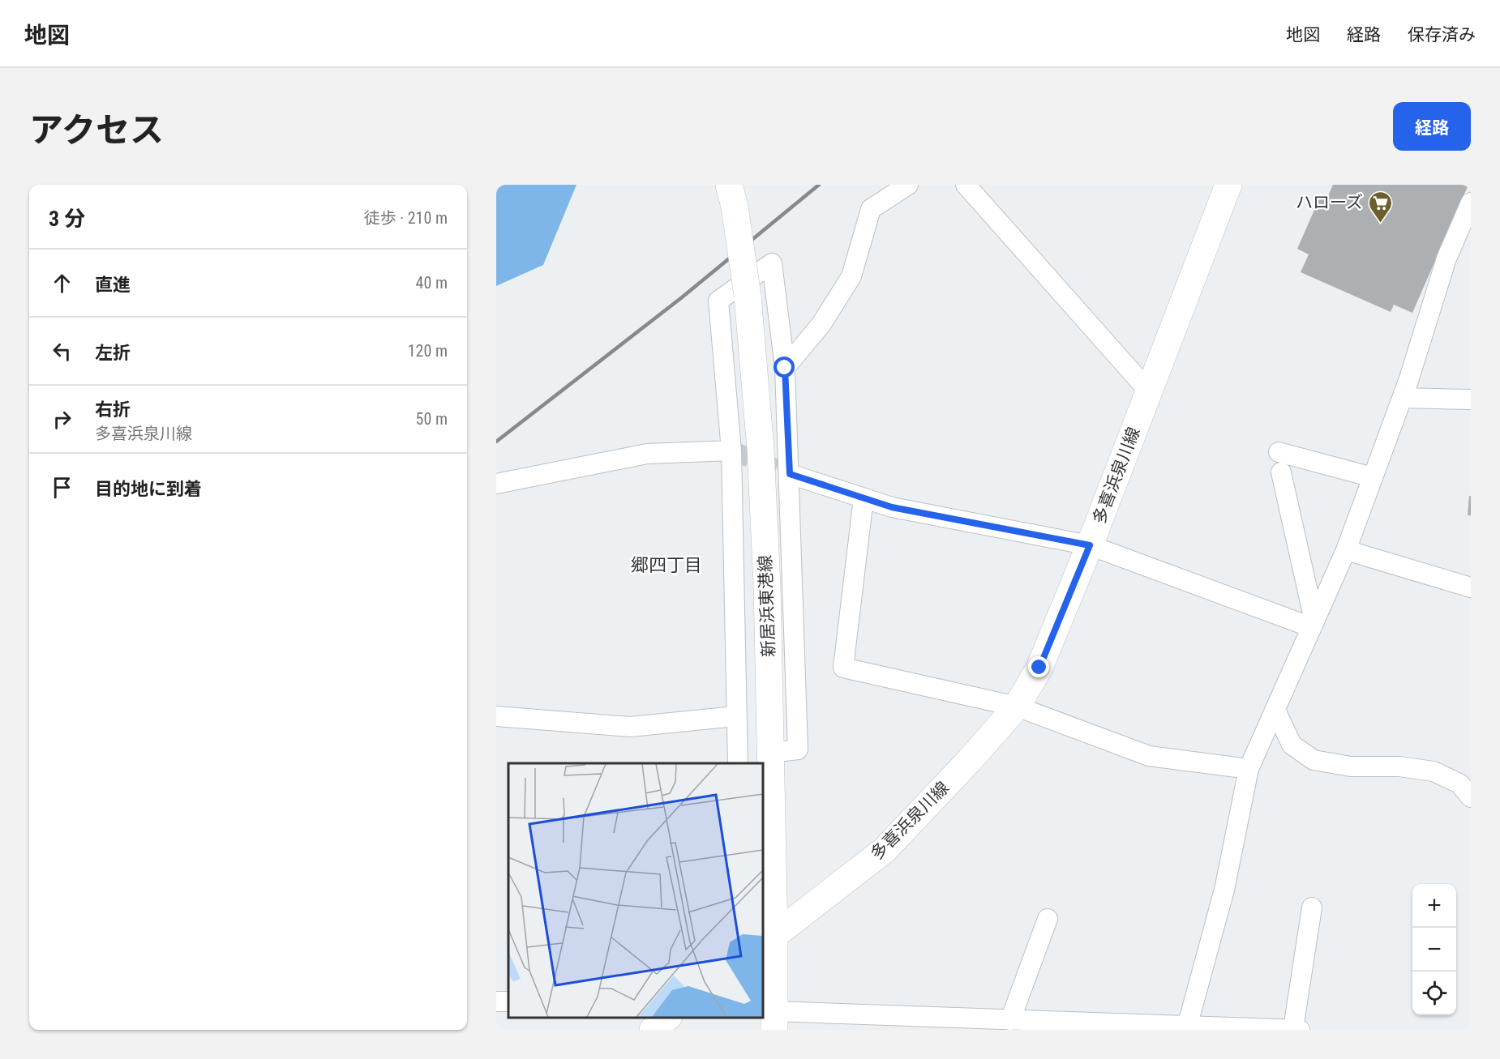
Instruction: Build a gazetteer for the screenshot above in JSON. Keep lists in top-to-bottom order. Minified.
{"streets":{"main road":["多喜浜泉川線","新居浜東港線"]},"crossings":[["多喜浜泉川線","新居浜東港線"]],"districts":["郷四丁目"],"places":{"supermarket":["ハローズ"]},"page":{"header":"地図","nav":["地図","経路","保存済み"],"title":"アクセス","buttons":"経路","heading":["3 分","徒歩 · 210 m"],"list":[["直進","40 m"],["左折","120 m"],["右折","多喜浜泉川線","50 m"],"目的地に到着"],"map_buttons":["+","−"]}}
